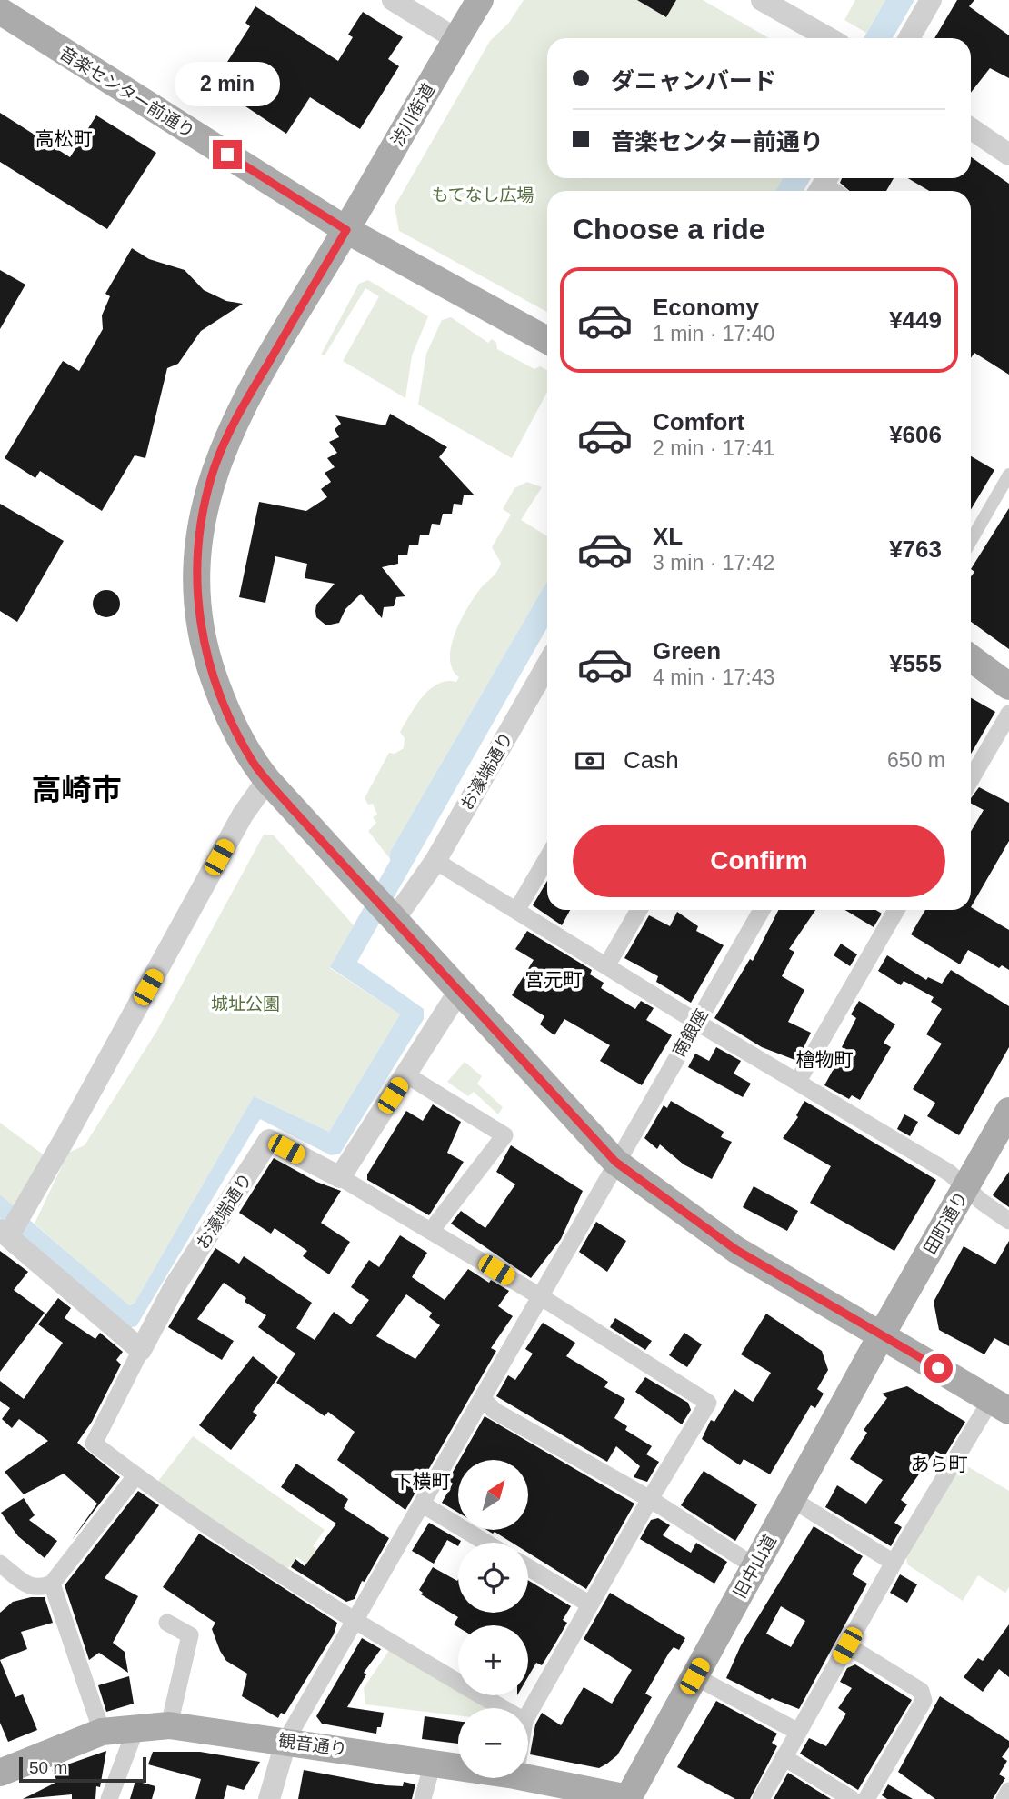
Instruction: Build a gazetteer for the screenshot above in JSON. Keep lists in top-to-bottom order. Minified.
{"streets":{"main road":["音楽センター前通り","渋川街道","田町通り","旧中山道","観音通り"],"street":["お濠端通り","南銀座"]},"crossings":[["音楽センター前通り","渋川街道"],["渋川街道","お濠端通り"],["渋川街道","南銀座"],["渋川街道","田町通り"],["渋川街道","旧中山道"],["南銀座","観音通り"],["田町通り","旧中山道"],["旧中山道","観音通り"]],"districts":["高松町","高崎市","宮元町","檜物町","あら町","下横町"],"parks":["もてなし広場","城址公園"],"scale_bar":"50 m","north":"top right","page":{"banner":["ダニャンバード","音楽センター前通り"],"bubble":"2 min","heading":"Choose a ride","list":[{"name":"Economy","note":"1 min · 17:40","value":"¥449"},{"name":"Comfort","note":"2 min · 17:41","value":"¥606"},{"name":"XL","note":"3 min · 17:42","value":"¥763"},{"name":"Green","note":"4 min · 17:43","value":"¥555"}],"pay":["Cash","650 m"],"buttons":"Confirm","map_buttons":["+","−"],"scale":"50 m"}}
